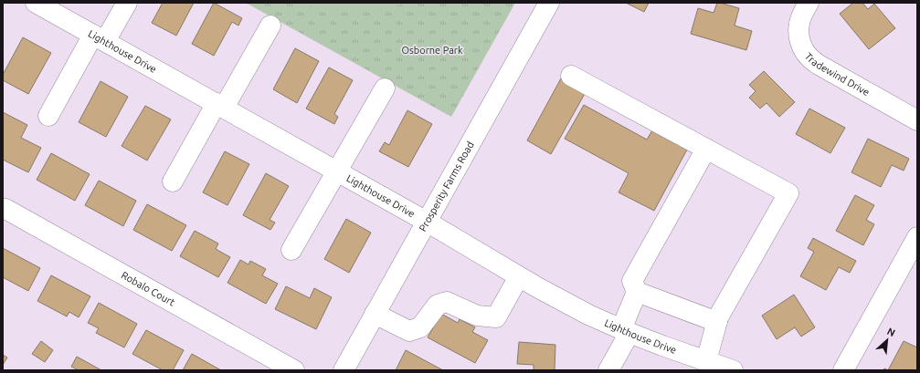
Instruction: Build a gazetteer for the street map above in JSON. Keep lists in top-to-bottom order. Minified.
{"streets":{"street":["Lighthouse Drive","Tradewind Drive","Prosperity Farms Road","Robalo Court"]},"crossings":[["Lighthouse Drive","Prosperity Farms Road"]],"parks":["Osborne Park"],"north":"top right"}
